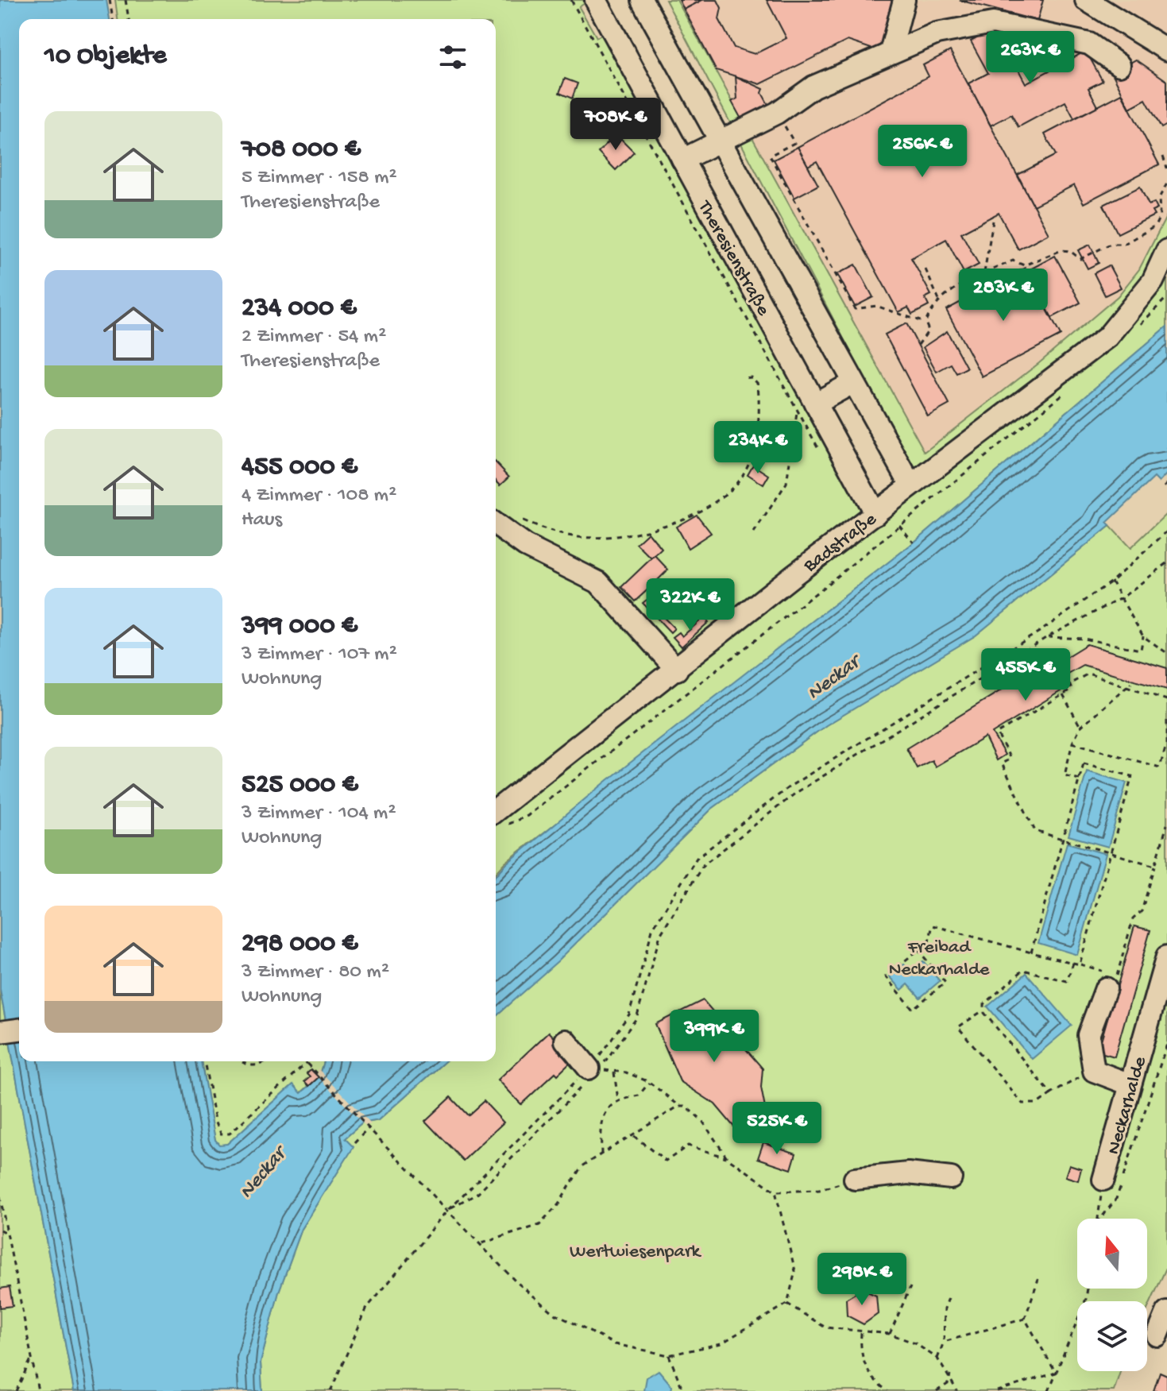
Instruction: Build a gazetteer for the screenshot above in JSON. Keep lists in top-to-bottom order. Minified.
{"streets":{"street":["Theresienstraße","Badstraße","Neckarhalde"]},"crossings":[["Theresienstraße","Badstraße"]],"water":["Neckar"],"parks":["Freibad Neckarhalde","Wertwiesenpark"],"north":"top","page":{"heading":"10 Objekte","price":["263K €","708K €","256K €","283K €","234K €","322K €","455K €","399K €","525K €","298K €"],"list":[{"name":"708 000 €","note":"5 Zimmer · 158 m² · Theresienstraße"},{"name":"234 000 €","note":"2 Zimmer · 54 m² · Theresienstraße"},{"name":"455 000 €","note":"4 Zimmer · 108 m² · Haus"},{"name":"399 000 €","note":"3 Zimmer · 107 m² · Wohnung"},{"name":"525 000 €","note":"3 Zimmer · 104 m² · Wohnung"},{"name":"298 000 €","note":"3 Zimmer · 80 m² · Wohnung"}]}}
